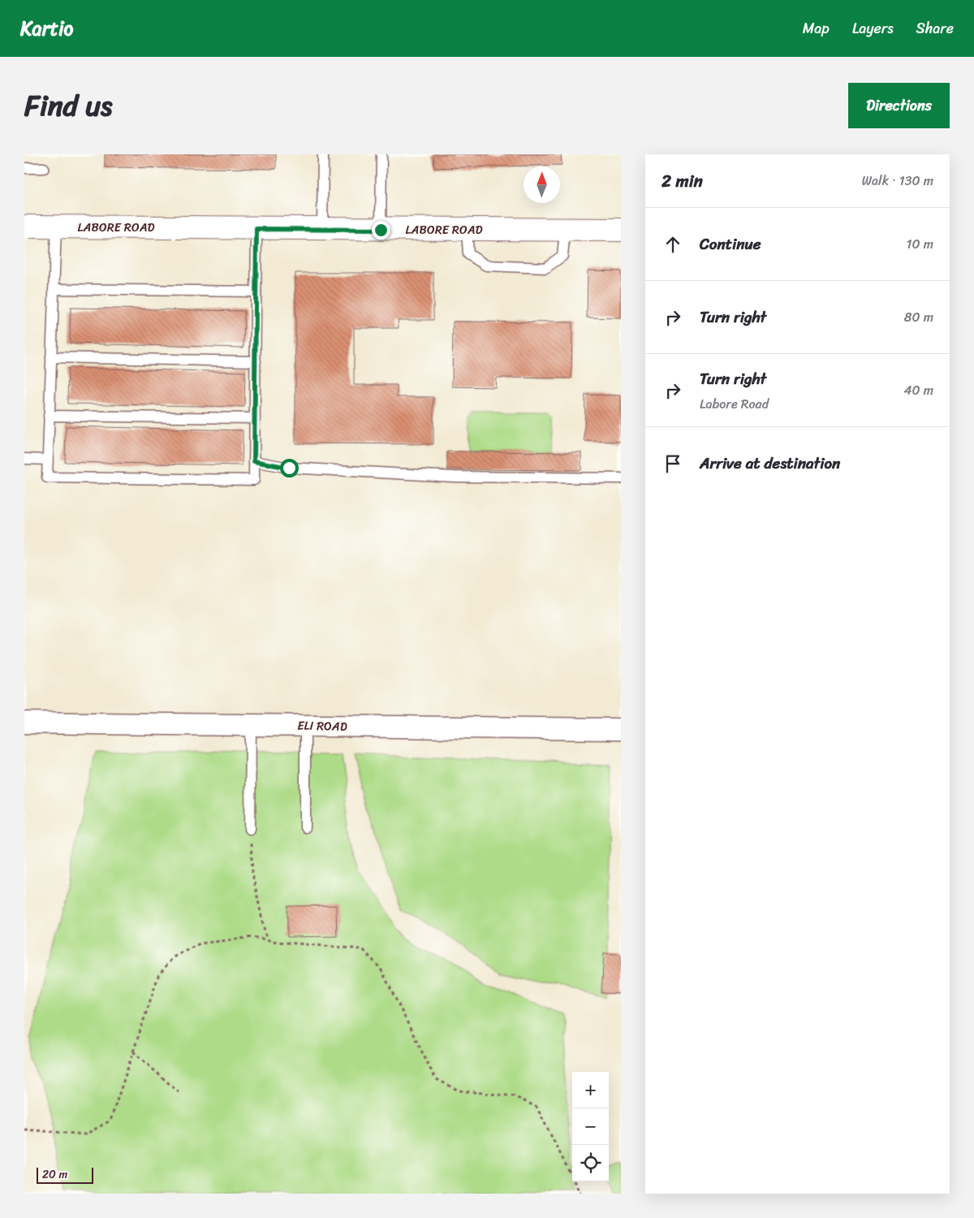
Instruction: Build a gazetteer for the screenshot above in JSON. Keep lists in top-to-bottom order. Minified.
{"streets":{"street":["LABORE ROAD","ELI ROAD"]},"scale_bar":"20 m","north":"top","page":{"header":"Kartio","nav":["Map","Layers","Share"],"title":"Find us","buttons":"Directions","heading":["2 min","Walk · 130 m"],"list":[["Continue","10 m"],["Turn right","80 m"],["Turn right","Labore Road","40 m"],"Arrive at destination"],"map_buttons":["+","−"],"scale":"20 m"}}
